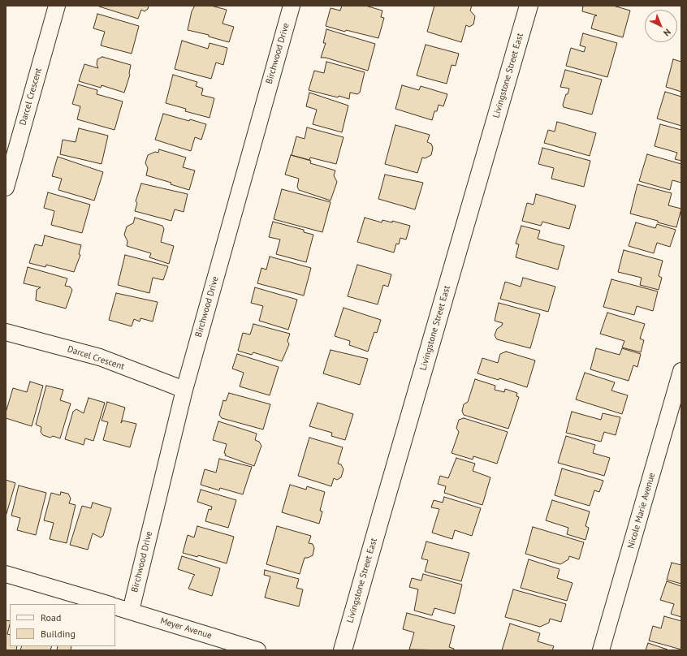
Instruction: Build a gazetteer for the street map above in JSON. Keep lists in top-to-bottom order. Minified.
{"streets":{"street":["Birchwood Drive","Livingstone Street East","Darcel Crescent","Nicole Marie Avenue","Meyer Avenue"]},"crossings":[["Birchwood Drive","Darcel Crescent"],["Birchwood Drive","Meyer Avenue"]],"legend":["Road","Building"],"north":"bottom right"}
